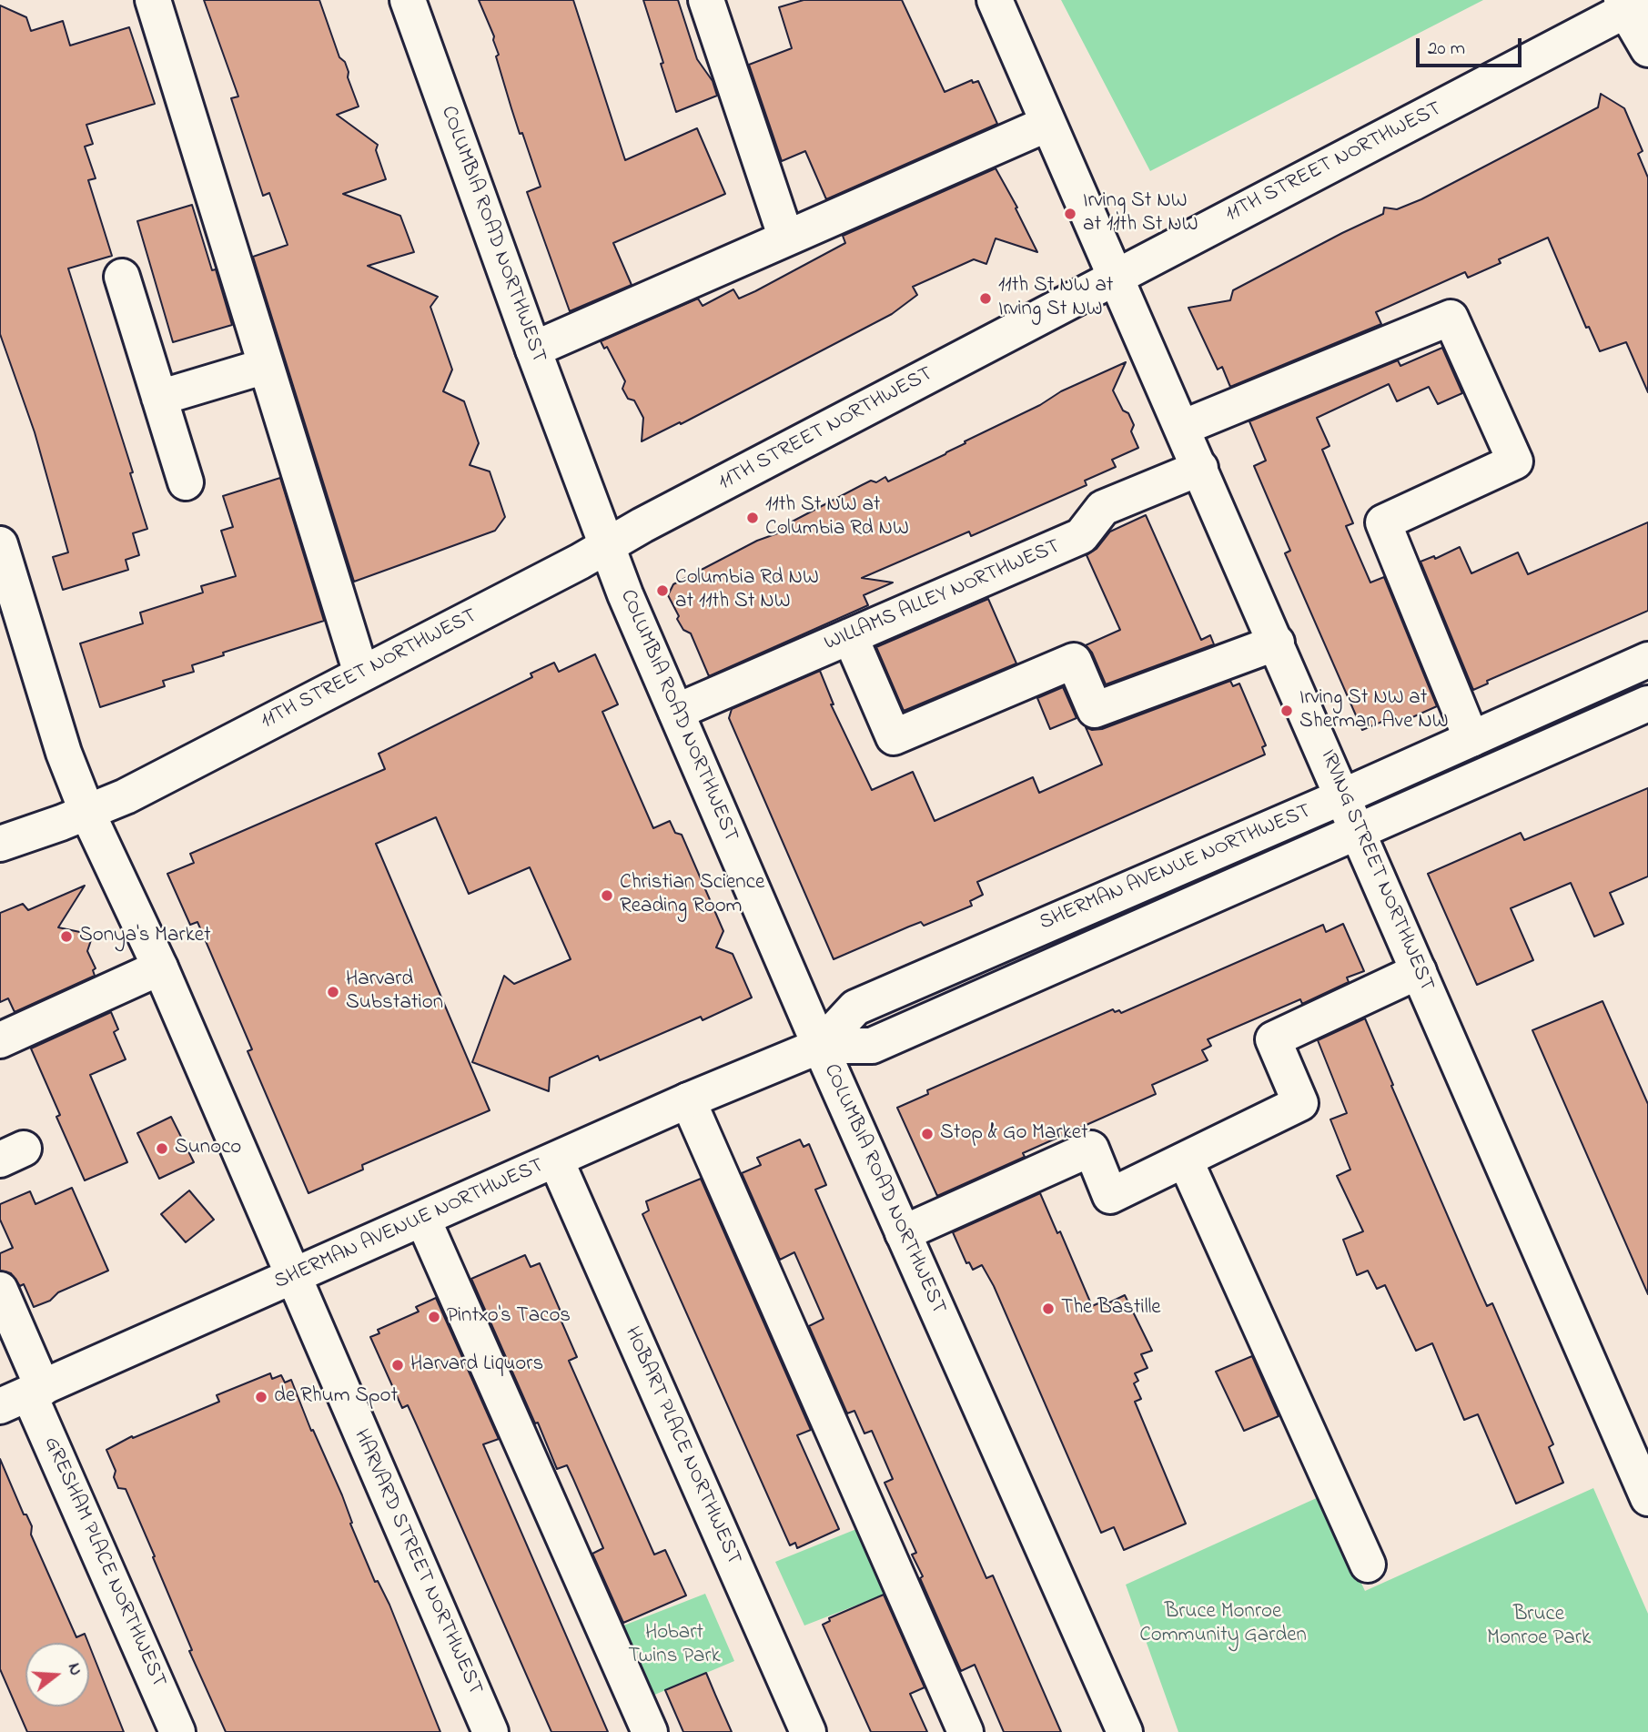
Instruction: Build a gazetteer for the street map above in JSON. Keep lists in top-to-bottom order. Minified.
{"streets":{"main road":["11TH STREET NORTHWEST","COLUMBIA ROAD NORTHWEST","WILLAMS ALLEY NORTHWEST","SHERMAN AVENUE NORTHWEST","IRVING STREET NORTHWEST","HOBART PLACE NORTHWEST","GRESHAM PLACE NORTHWEST","HARVARD STREET NORTHWEST"]},"crossings":[["11TH STREET NORTHWEST","COLUMBIA ROAD NORTHWEST"],["11TH STREET NORTHWEST","IRVING STREET NORTHWEST"],["11TH STREET NORTHWEST","HARVARD STREET NORTHWEST"],["COLUMBIA ROAD NORTHWEST","WILLAMS ALLEY NORTHWEST"],["COLUMBIA ROAD NORTHWEST","SHERMAN AVENUE NORTHWEST"],["WILLAMS ALLEY NORTHWEST","IRVING STREET NORTHWEST"],["SHERMAN AVENUE NORTHWEST","IRVING STREET NORTHWEST"],["SHERMAN AVENUE NORTHWEST","HOBART PLACE NORTHWEST"],["SHERMAN AVENUE NORTHWEST","GRESHAM PLACE NORTHWEST"],["SHERMAN AVENUE NORTHWEST","HARVARD STREET NORTHWEST"]],"parks":["Bruce Monroe Community Garden","Bruce Monroe Park","Hobart Twins Park"],"places":["Irving St NW at 11th St NW","11th St NW at Irving St NW","11th St NW at Columbia Rd NW","Columbia Rd NW at 11th St NW","Irving St NW at Sherman Ave NW","Christian Science Reading Room","Sonya's Market","Harvard Substation","Stop & Go Market","Sunoco","The Bastille","Pintxo's Tacos","Harvard Liquors","de Rhum Spot"],"scale_bar":"20 m","north":"right"}
